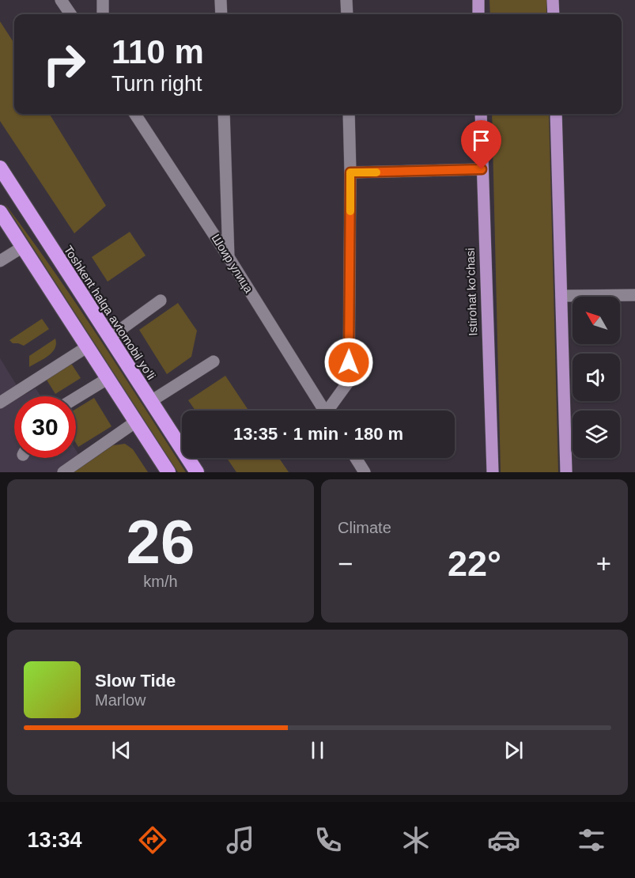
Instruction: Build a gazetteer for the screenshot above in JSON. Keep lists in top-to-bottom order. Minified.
{"streets":{"highway":["Toshkent halqa avtomobil yo'li"],"main road":["Istirohat ko'chasi"],"street":["Шоир улица"]},"north":"top left","page":{"turn":["110 m","Turn right"],"limit":"30","trip":"13:35 · 1 min · 180 m","tile":[["26","km/h"],"Climate"],"heat":["−","22°","+"],"song":["Slow Tide","Marlow"],"tabs":"13:34"}}
